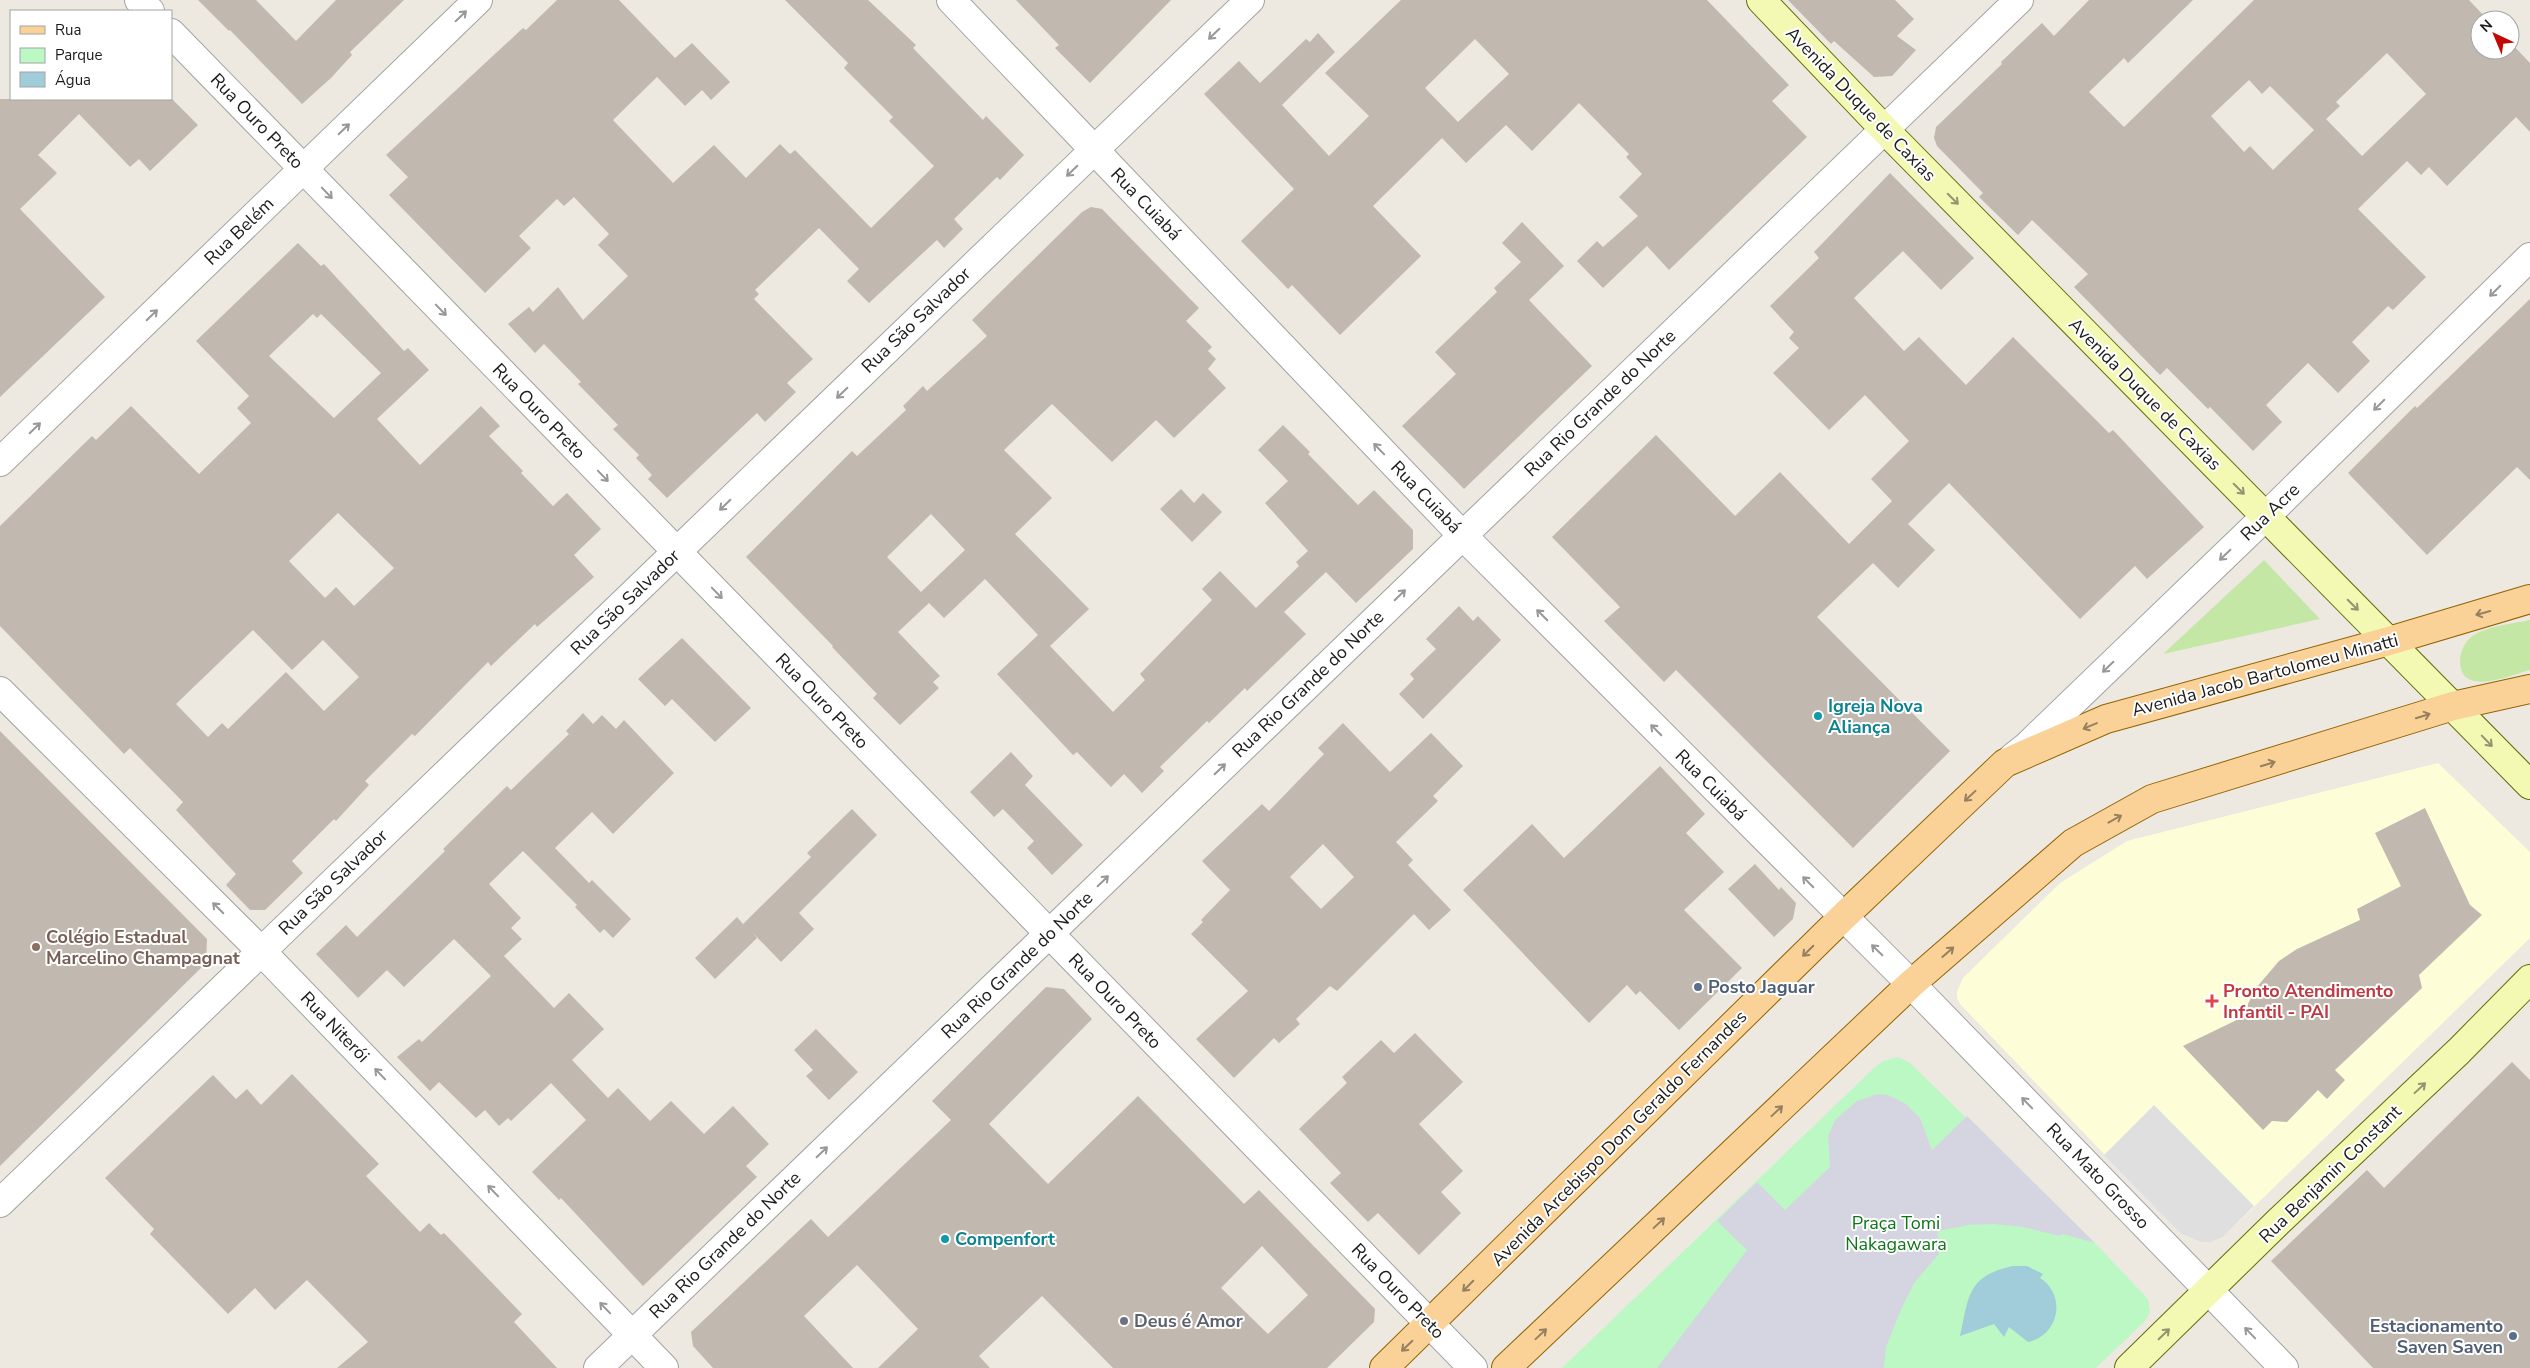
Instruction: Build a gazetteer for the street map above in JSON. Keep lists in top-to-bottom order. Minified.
{"streets":{"main road":["Avenida Jacob Bartolomeu Minatti","Avenida Arcebispo Dom Geraldo Fernandes"],"street":["Avenida Duque de Caxias","Rua Ouro Preto","Rua Cuiabá","Rua Belém","Rua São Salvador","Rua Rio Grande do Norte","Rua Acre","Rua Niterói","Rua Benjamin Constant","Rua Mato Grosso"]},"crossings":[["Avenida Duque de Caxias","Rua Rio Grande do Norte"],["Avenida Duque de Caxias","Rua Acre"],["Avenida Duque de Caxias","Avenida Jacob Bartolomeu Minatti"],["Rua Ouro Preto","Rua Belém"],["Rua Ouro Preto","Rua São Salvador"],["Rua Ouro Preto","Rua Rio Grande do Norte"],["Rua Ouro Preto","Avenida Arcebispo Dom Geraldo Fernandes"],["Rua Cuiabá","Rua São Salvador"],["Rua Cuiabá","Rua Rio Grande do Norte"],["Rua Cuiabá","Avenida Arcebispo Dom Geraldo Fernandes"],["Rua Cuiabá","Rua Mato Grosso"],["Rua São Salvador","Rua Niterói"],["Rua Rio Grande do Norte","Rua Niterói"],["Rua Acre","Avenida Jacob Bartolomeu Minatti"],["Rua Acre","Avenida Arcebispo Dom Geraldo Fernandes"],["Avenida Jacob Bartolomeu Minatti","Avenida Arcebispo Dom Geraldo Fernandes"],["Rua Benjamin Constant","Rua Mato Grosso"]],"one_way":["Avenida Duque de Caxias","Rua Ouro Preto","Rua Cuiabá","Rua Belém","Rua São Salvador","Rua Rio Grande do Norte","Rua Acre","Rua Niterói","Rua Benjamin Constant","Rua Mato Grosso"],"parks":["Praça Tomi Nakagawara"],"places":{"other":["Igreja Nova Aliança","Colégio Estadual Marcelino Champagnat","Posto Jaguar","Compenfort","Deus é Amor","Estacionamento Saven Saven"],"health":["Pronto Atendimento Infantil - PAI"]},"legend":["Rua","Parque","Água"],"north":"top left"}
